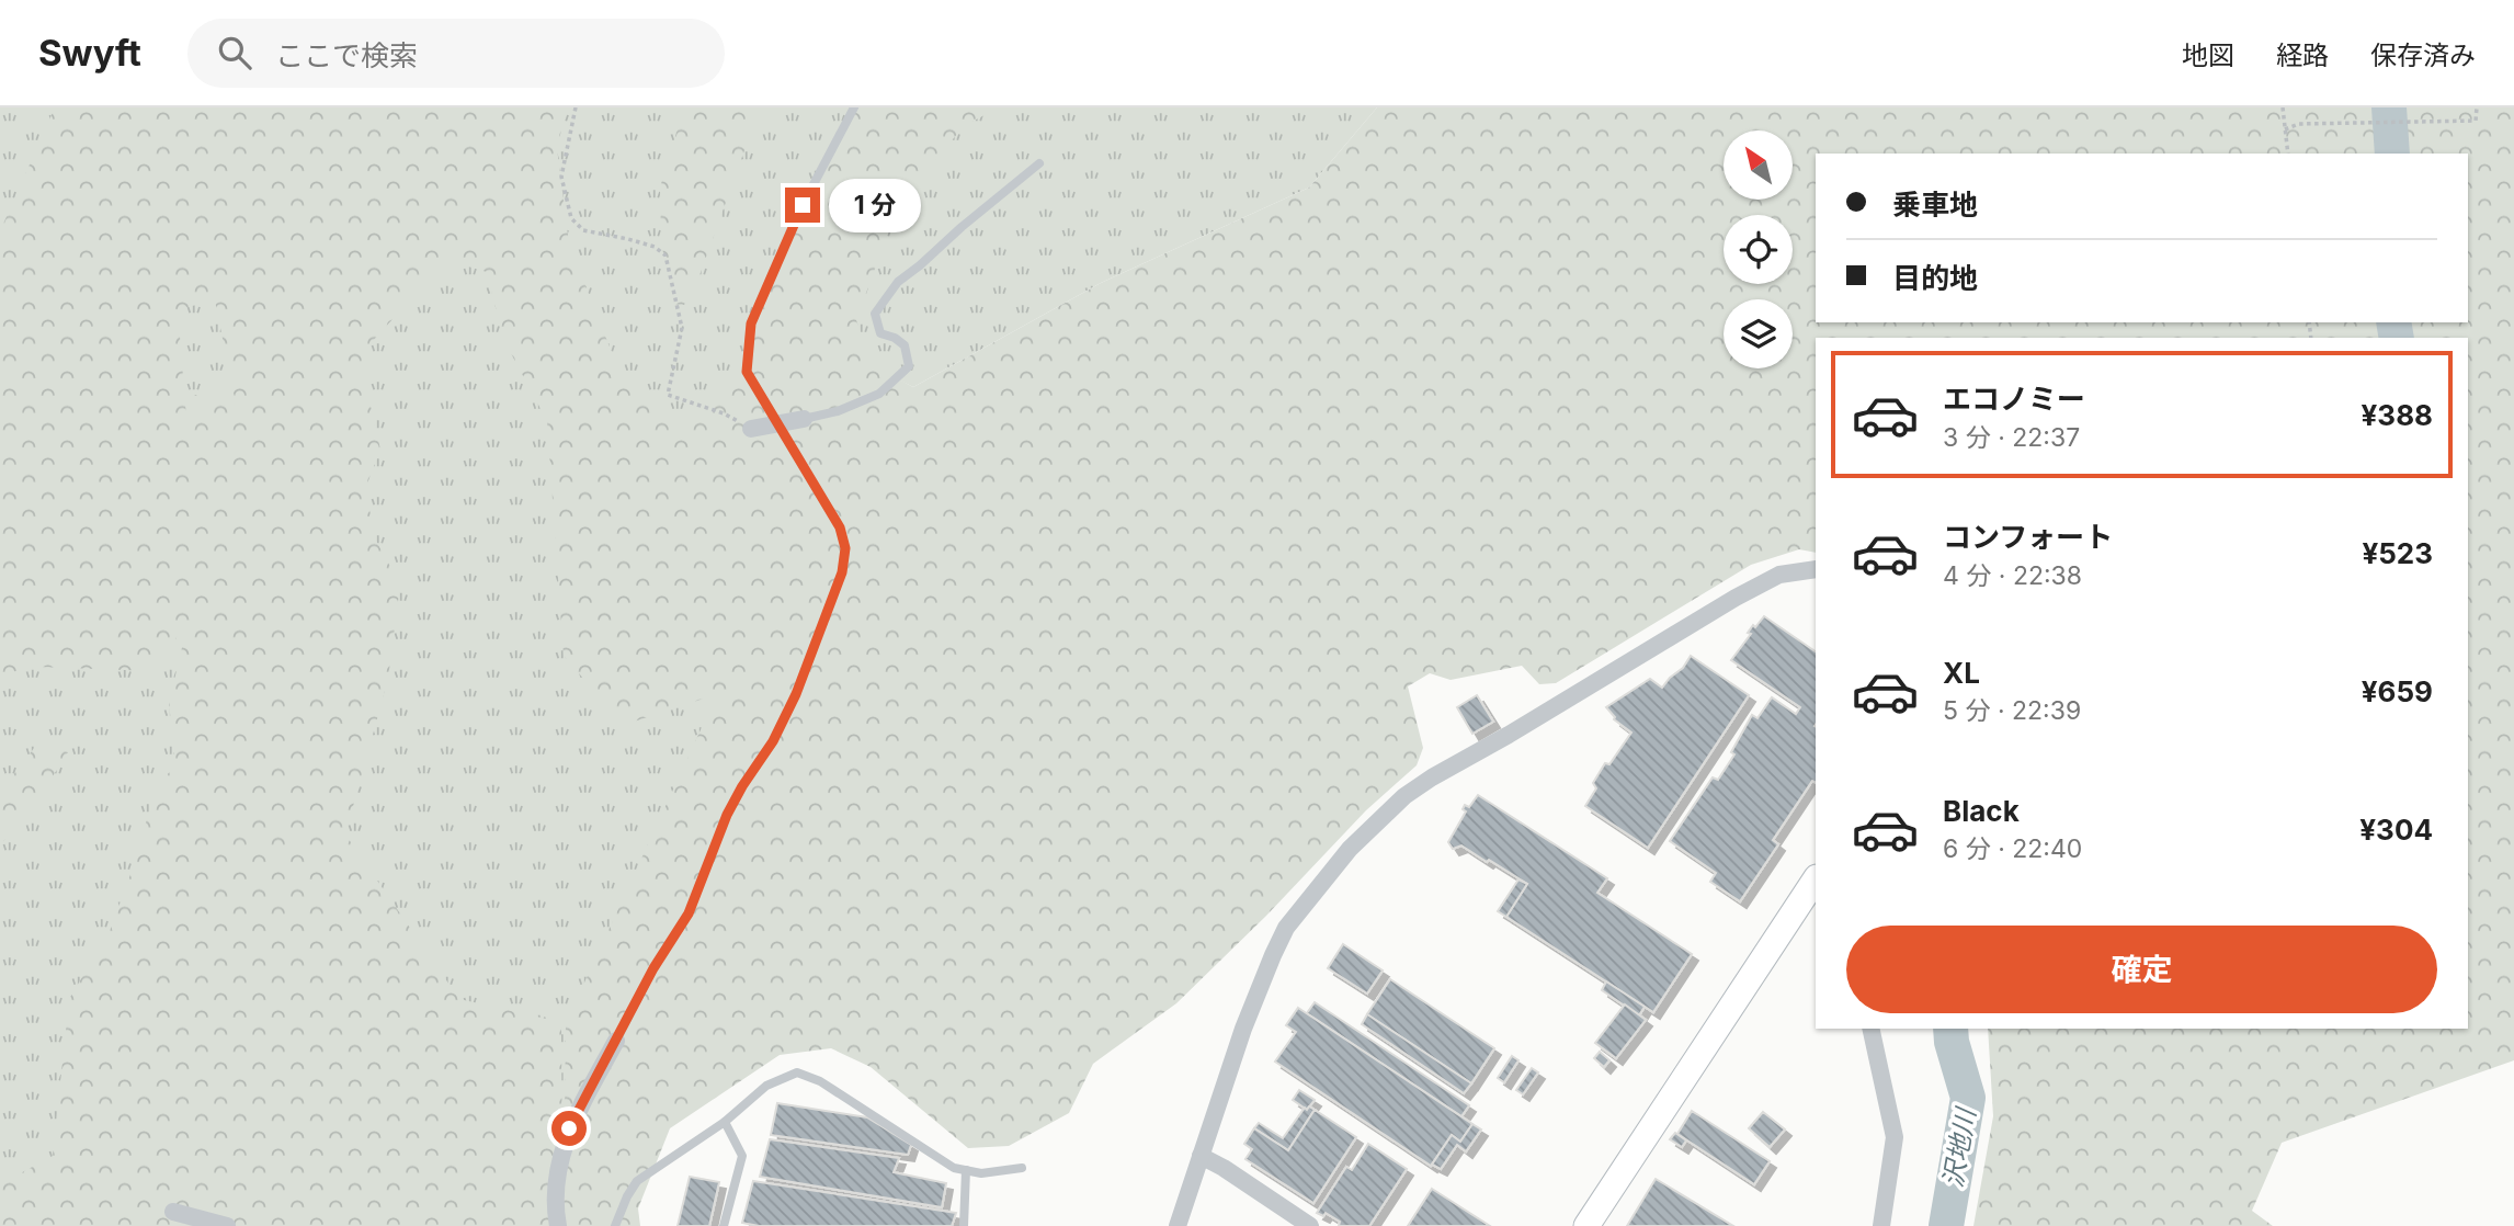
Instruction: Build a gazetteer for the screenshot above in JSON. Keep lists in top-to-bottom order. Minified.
{"water":["沢地川"],"north":"top left","page":{"header":"Swyft","search":"ここで検索","nav":["地図","経路","保存済み"],"banner":["乗車地","目的地"],"bubble":"1 分","list":[{"name":"エコノミー","note":"3 分 · 22:37","value":"¥388"},{"name":"コンフォート","note":"4 分 · 22:38","value":"¥523"},{"name":"XL","note":"5 分 · 22:39","value":"¥659"},{"name":"Black","note":"6 分 · 22:40","value":"¥304"}],"buttons":"確定"}}
